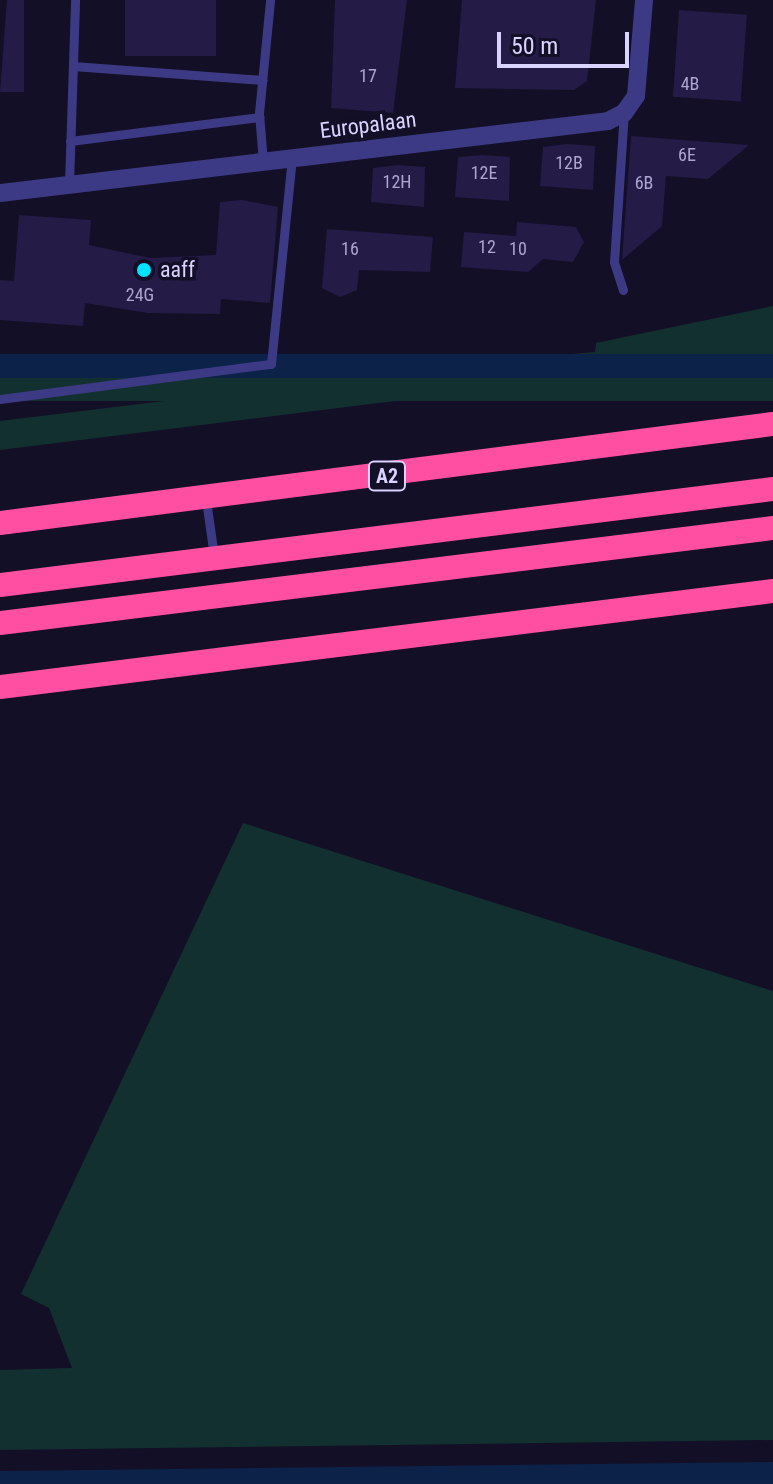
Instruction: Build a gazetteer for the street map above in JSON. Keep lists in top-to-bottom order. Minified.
{"streets":{"highway":["A2"],"street":["Europalaan"]},"places":["aaff"],"house_numbers":["17","4B","6E","12B","12E","12H","6B","12","16","10","24G"],"scale_bar":"50 m"}
